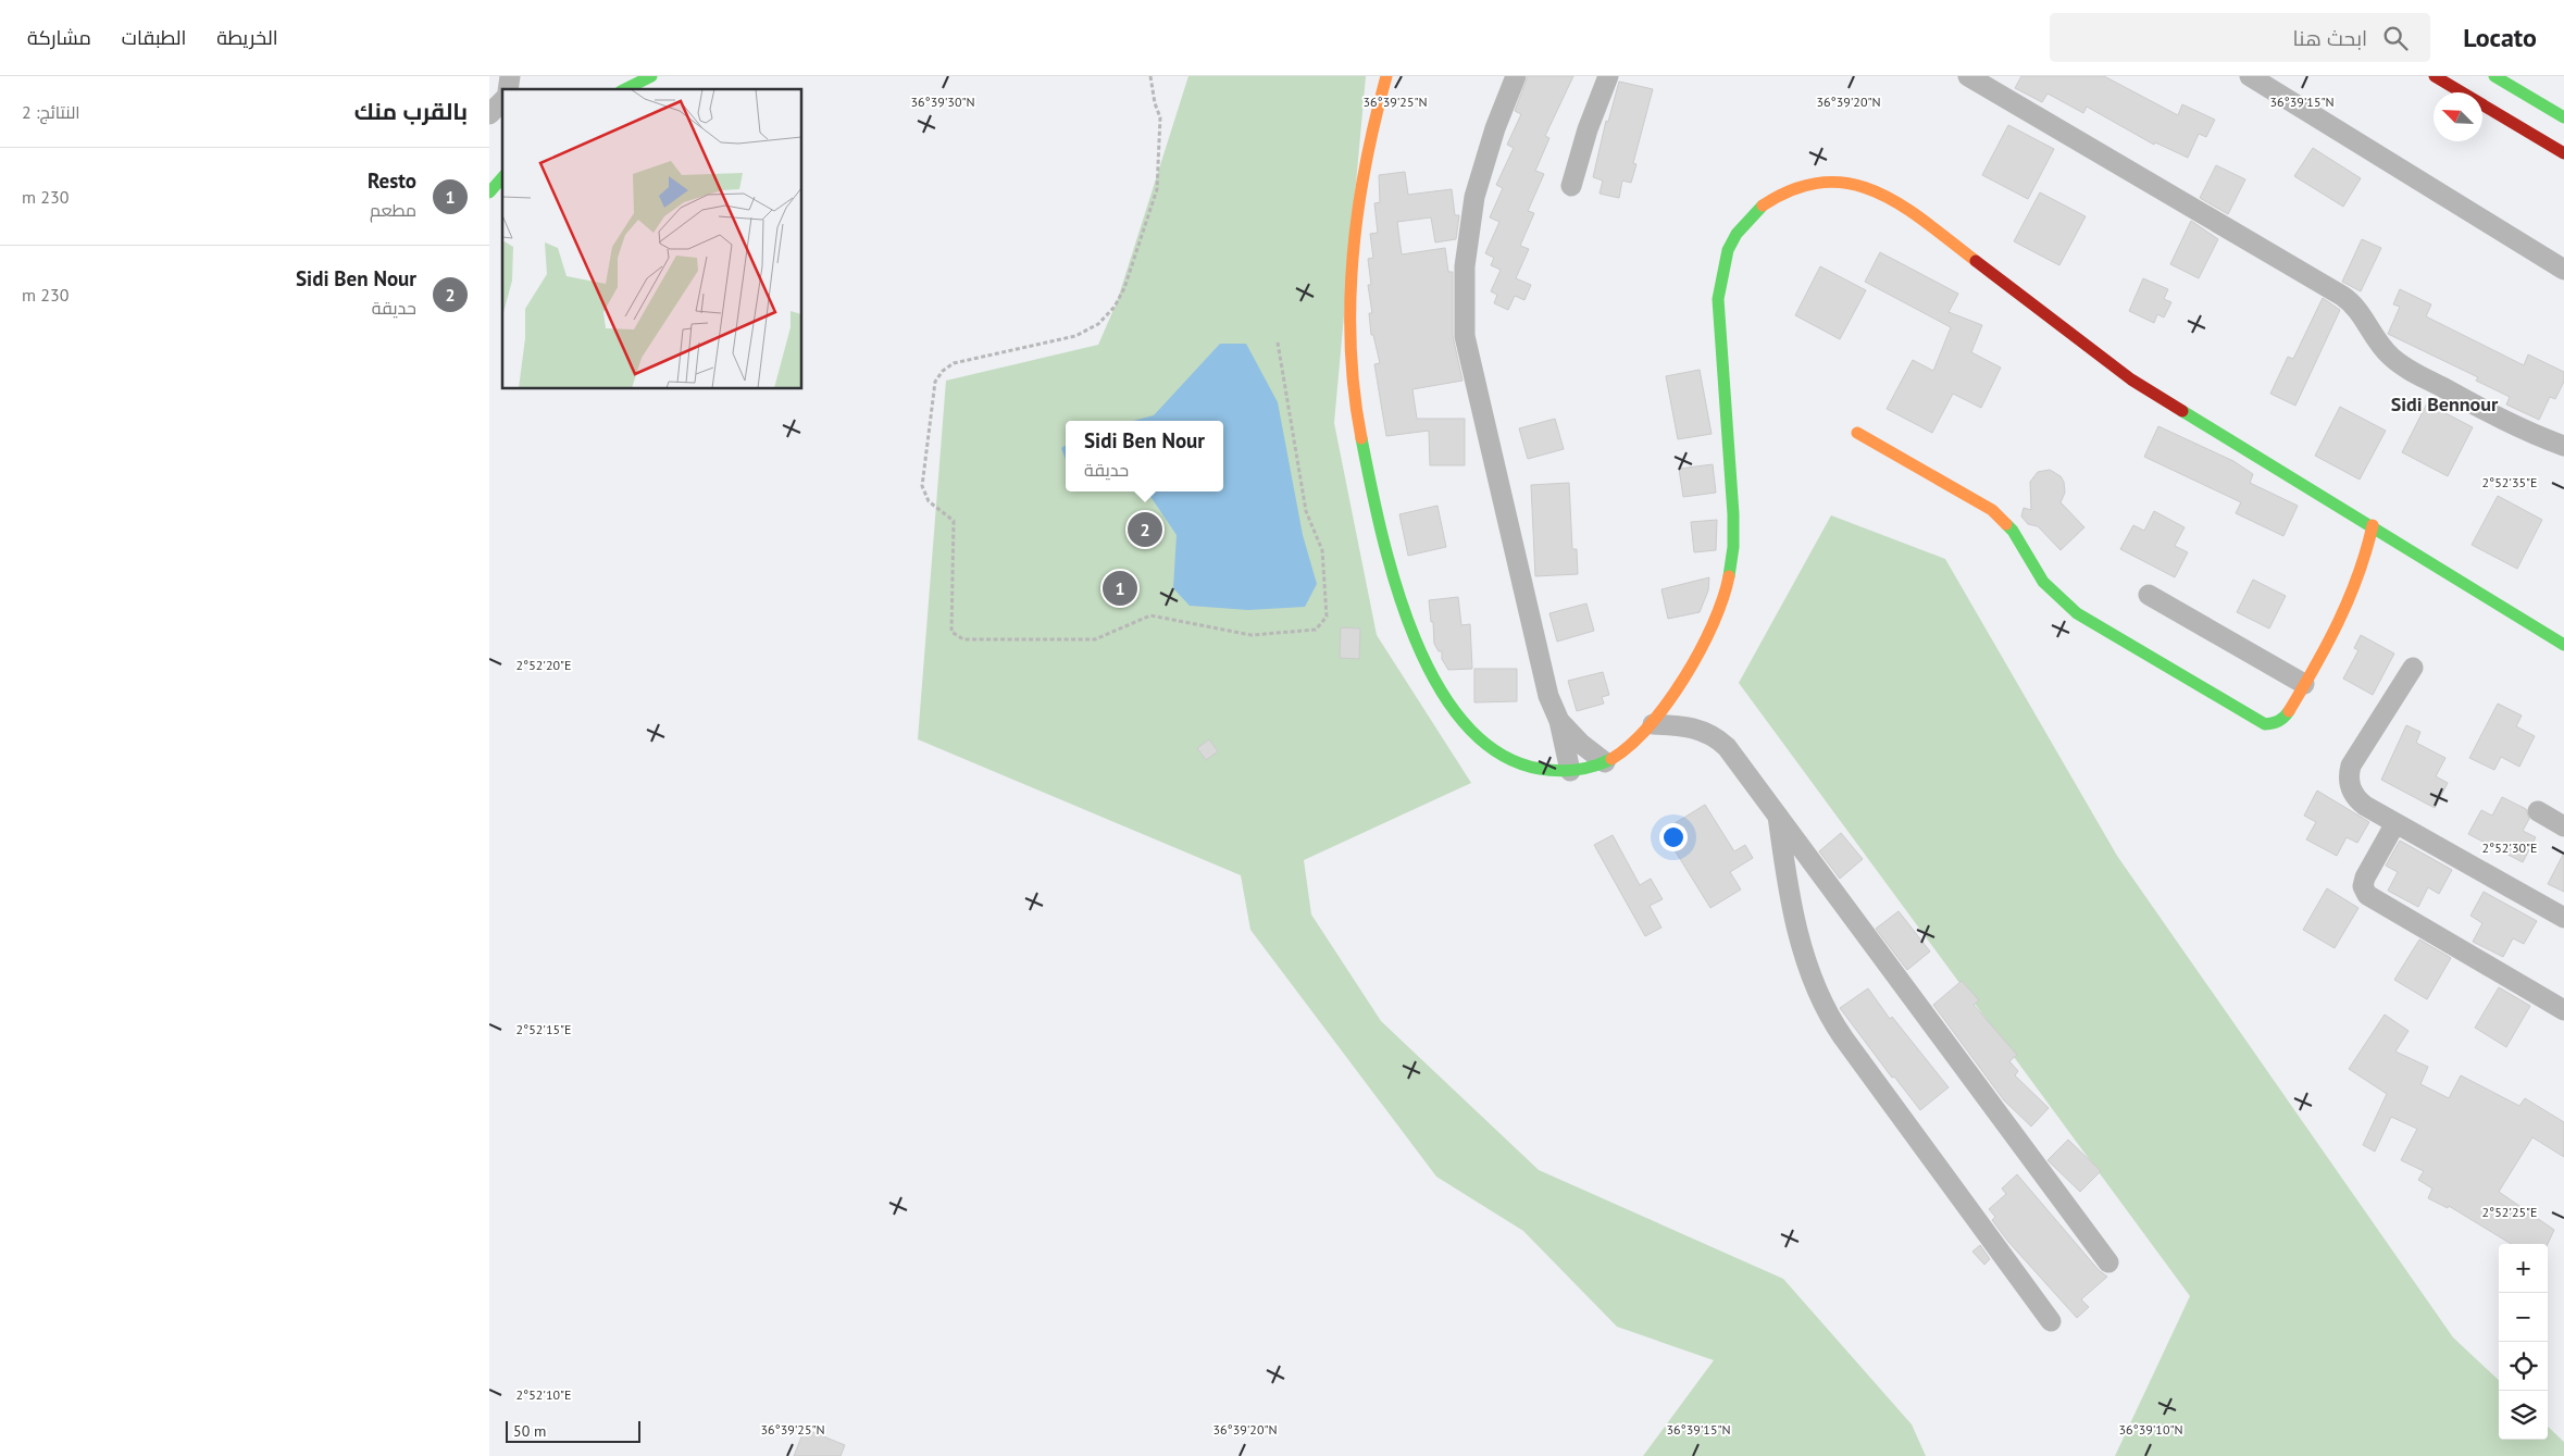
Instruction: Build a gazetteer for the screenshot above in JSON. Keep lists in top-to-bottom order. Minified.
{"districts":["Sidi Bennour"],"scale_bar":"50 m","north":"top left","page":{"header":"Locato","search":"ابحث هنا","nav":["الخريطة","الطبقات","مشاركة"],"heading":["بالقرب منك","النتائج: 2"],"list":[{"mark":"1","name":"Resto","note":"مطعم","value":"230 m"},{"mark":"2","name":"Sidi Ben Nour","note":"حديقة","value":"230 m"}],"popup":["Sidi Ben Nour","حديقة"],"pins":["2","1"],"map_buttons":["+","−"],"scale":"50 m"},"coordinates":["36°39'30\"N","36°39'15\"N","36°39'25\"N","36°39'20\"N","2°52'35\"E","2°52'20\"E","2°52'30\"E","2°52'15\"E","2°52'25\"E","2°52'10\"E","36°39'10\"N"]}
